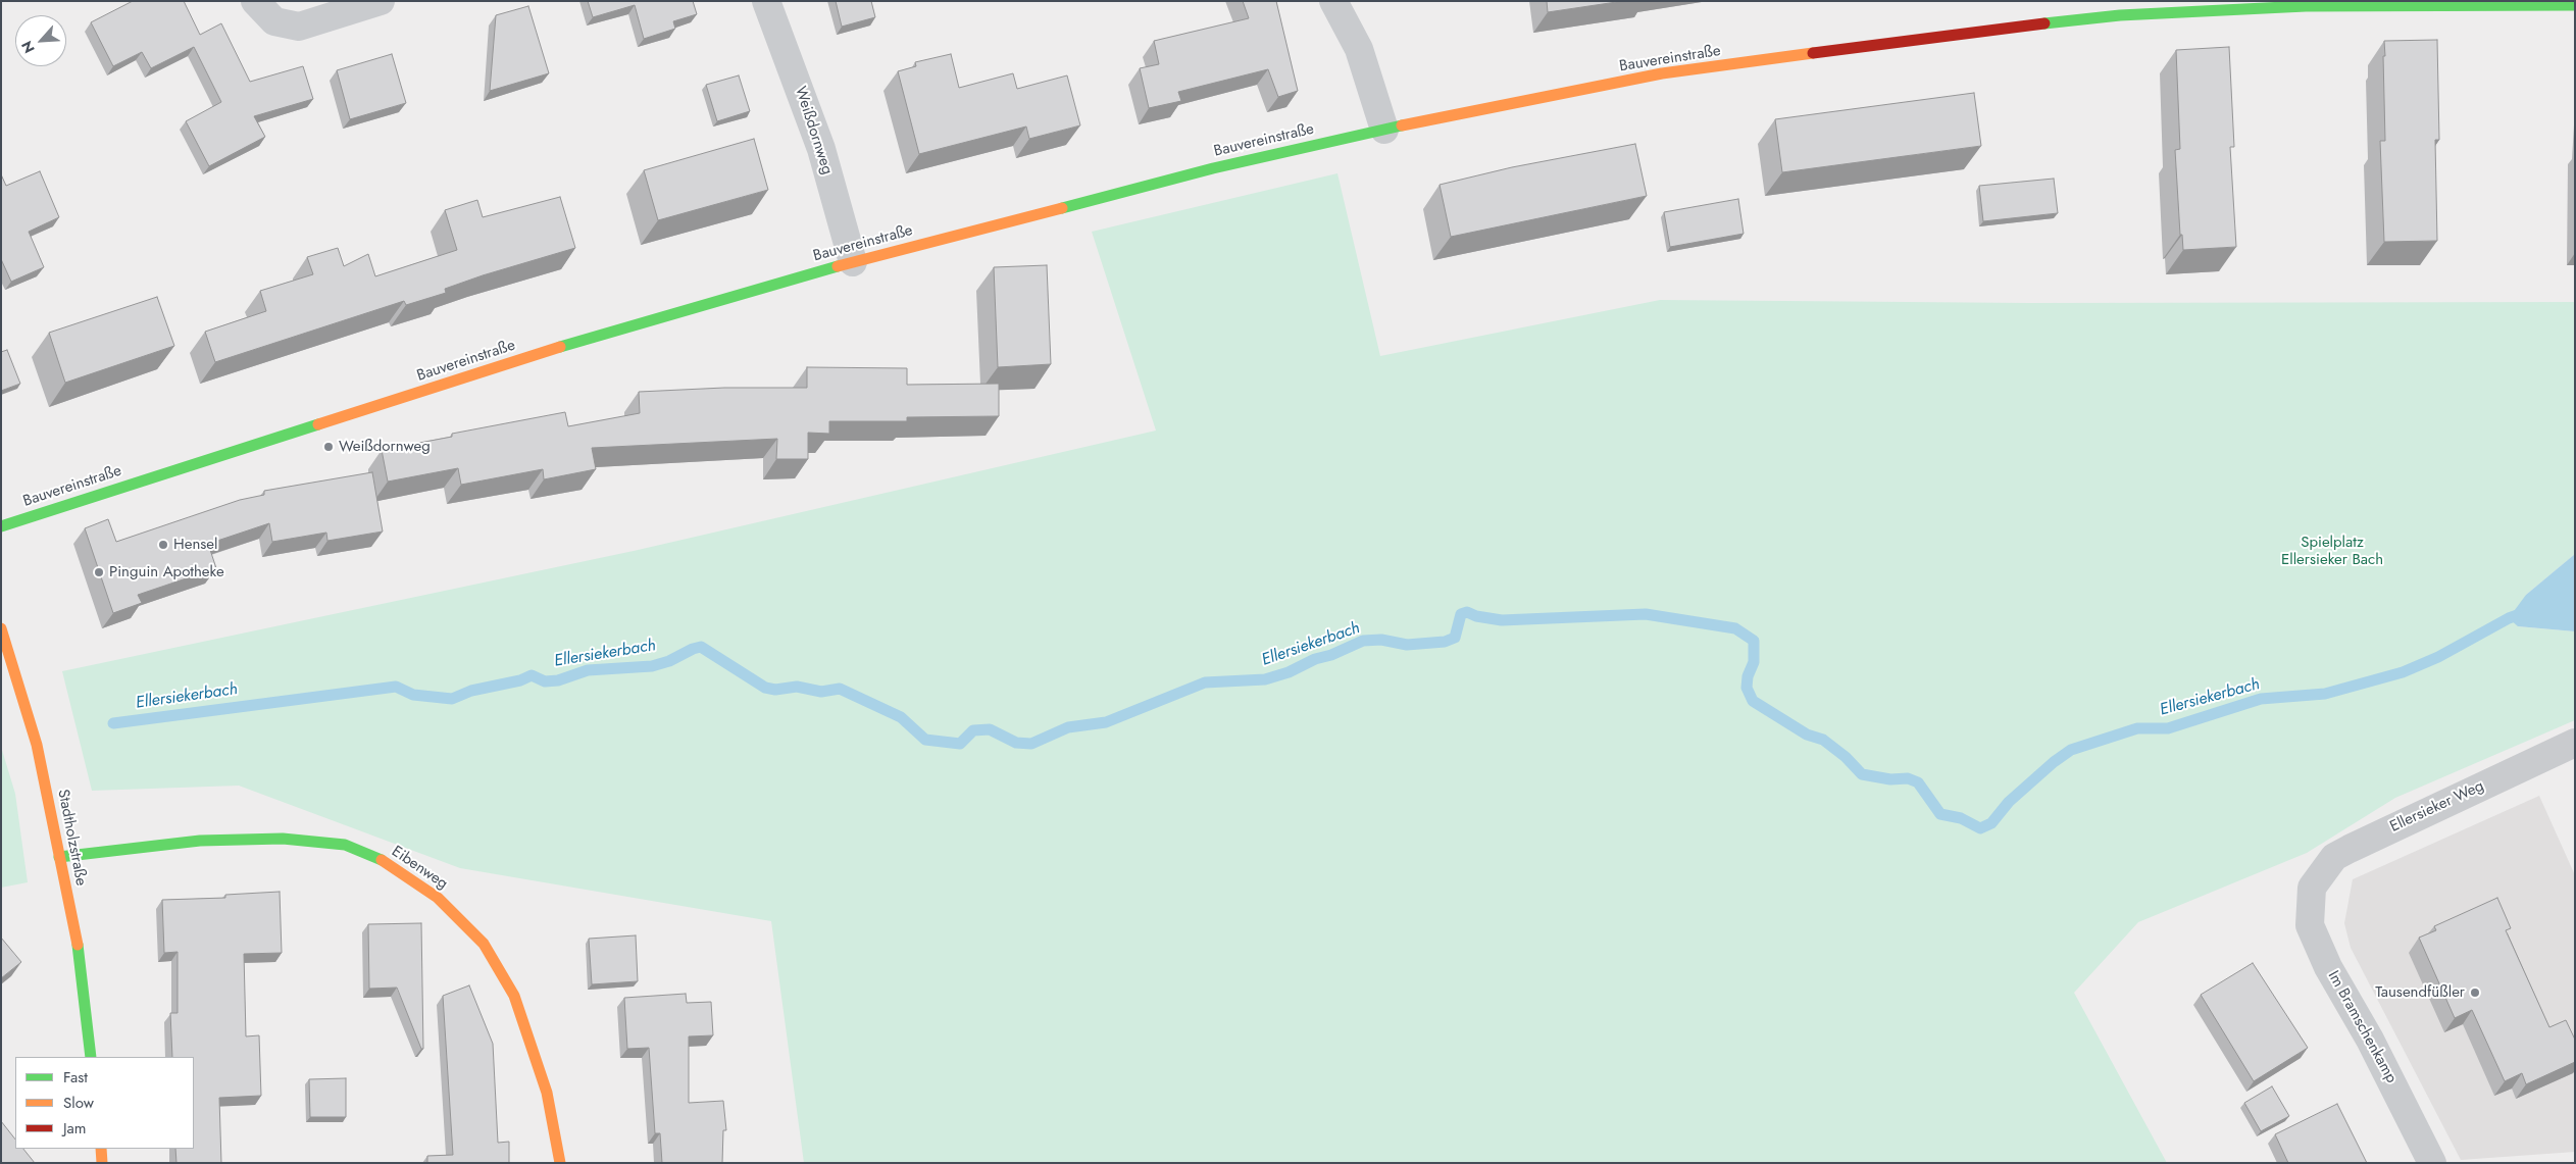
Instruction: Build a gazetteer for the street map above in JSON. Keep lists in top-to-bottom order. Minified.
{"streets":{"street":["Bauvereinstraße","Weißdornweg","Ellersieker Weg","Stadtholzstraße","Eibenweg","Im Bramschenkamp"]},"crossings":[["Bauvereinstraße","Weißdornweg"],["Ellersieker Weg","Im Bramschenkamp"],["Stadtholzstraße","Eibenweg"]],"water":["Ellersiekerbach"],"parks":["Spielplatz Ellersieker Bach"],"places":["Weißdornweg","Hensel","Pinguin Apotheke","Tausendfüßler"],"legend":["Fast","Slow","Jam"],"north":"bottom left"}
